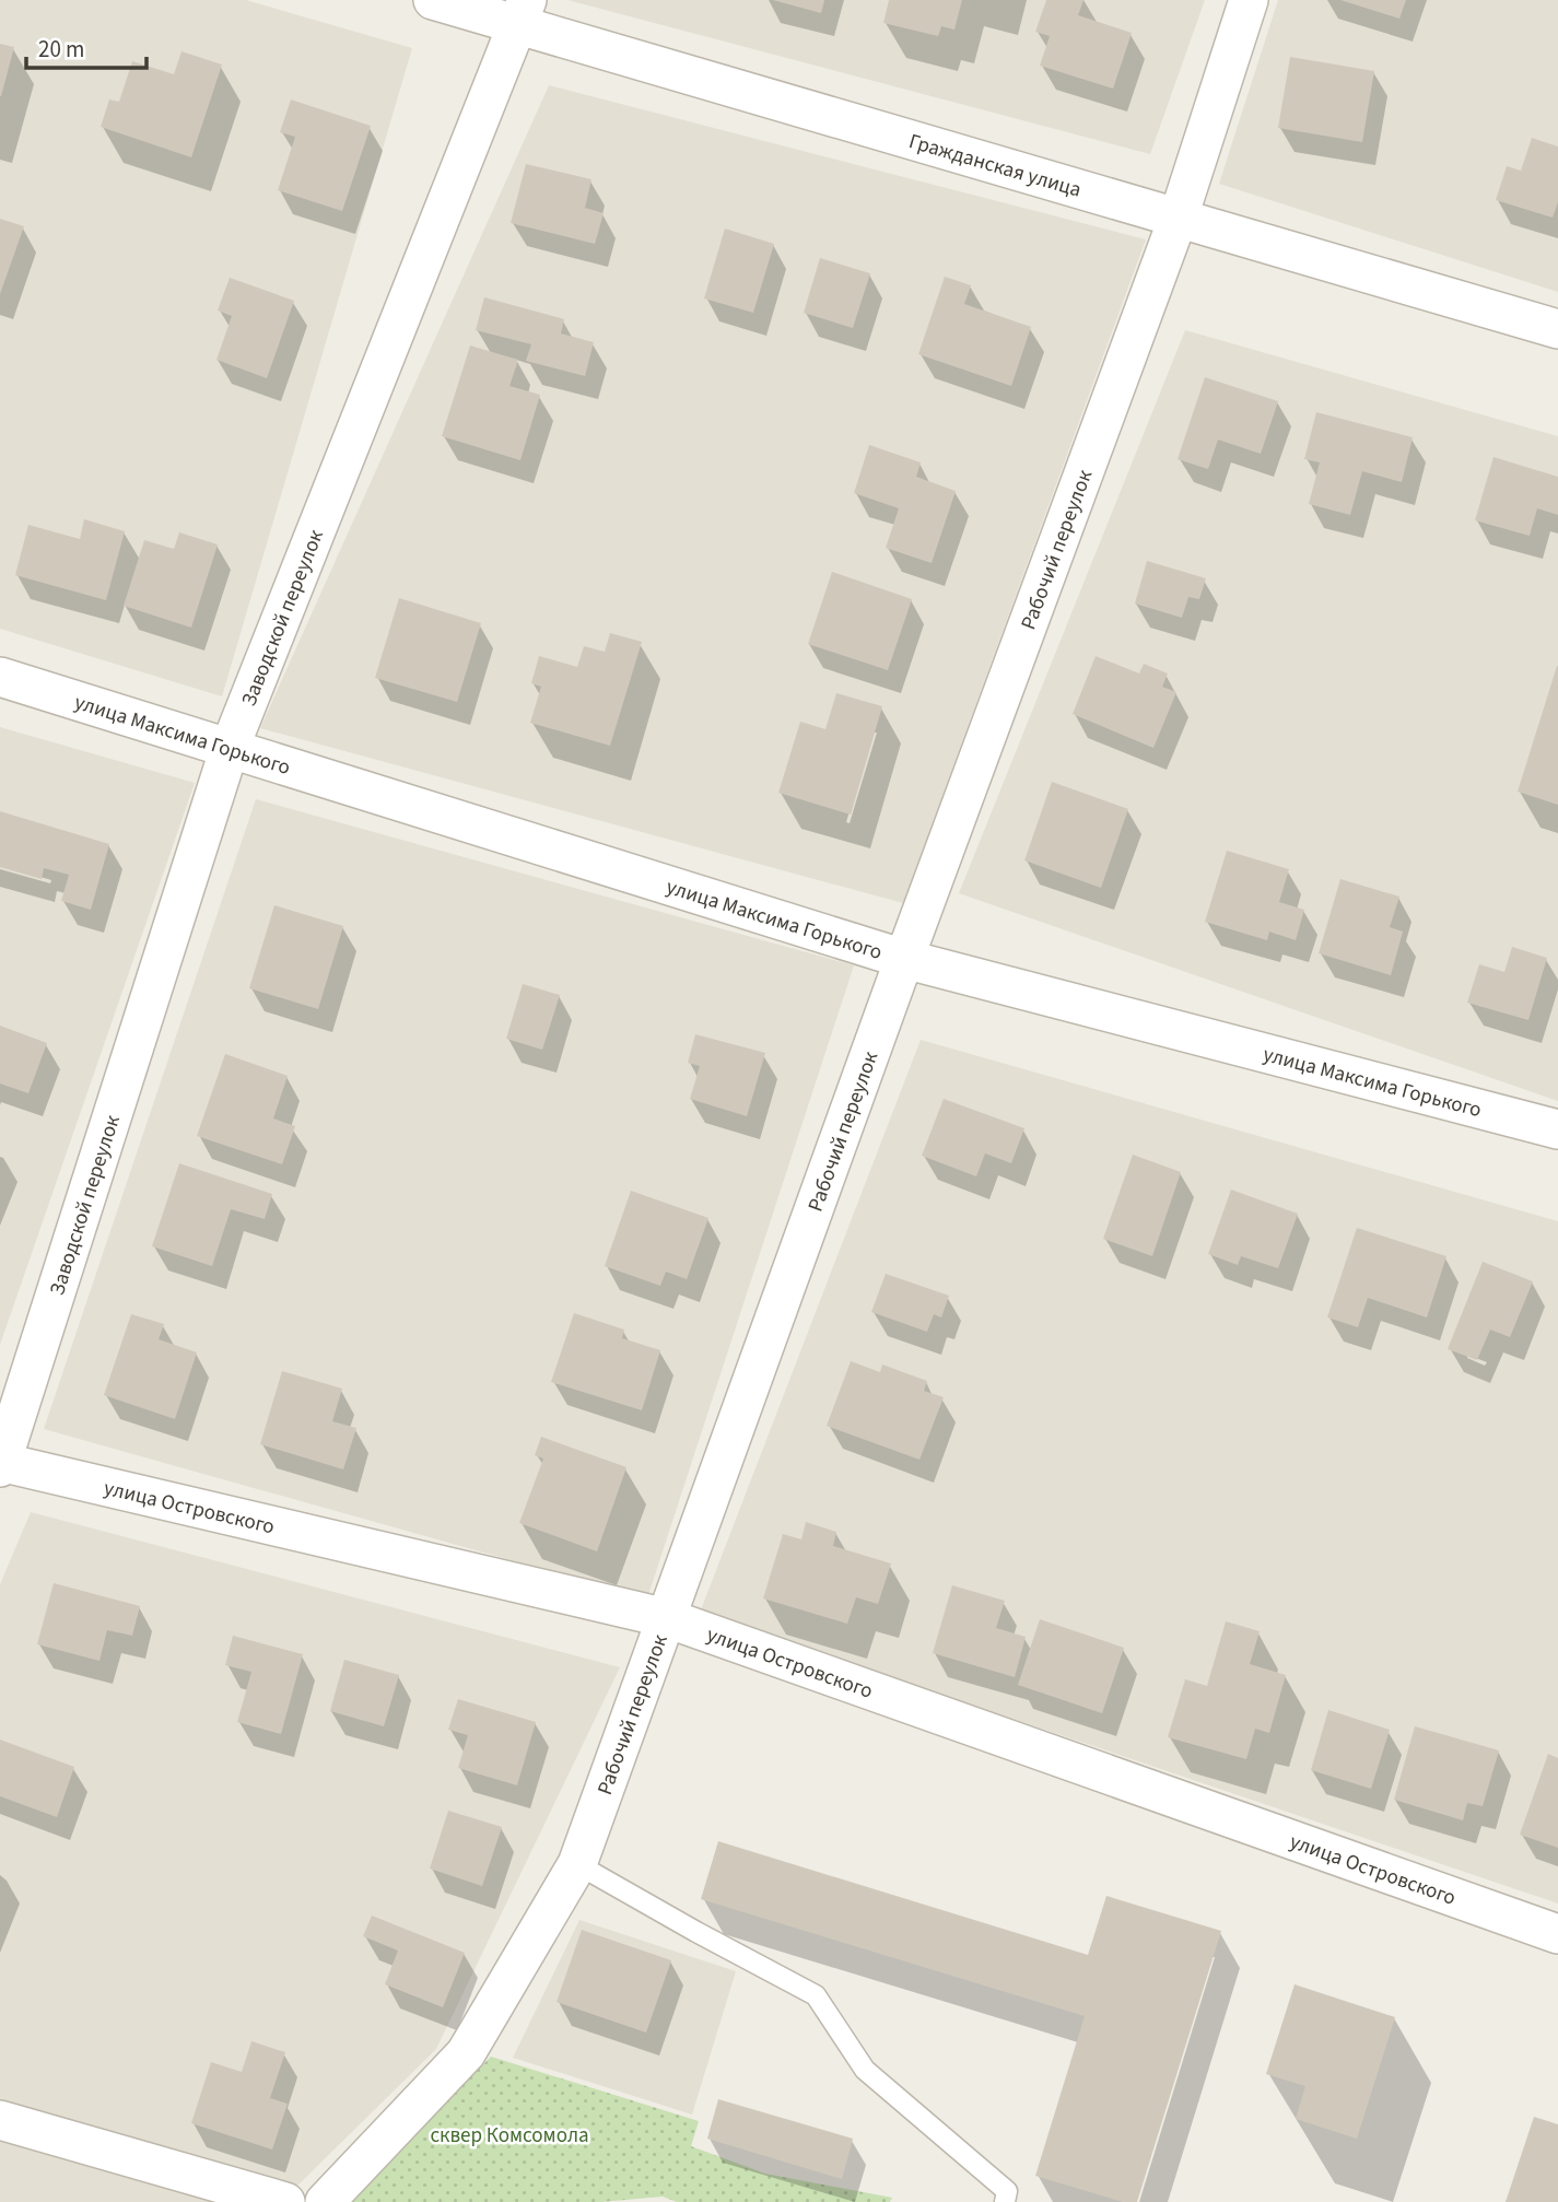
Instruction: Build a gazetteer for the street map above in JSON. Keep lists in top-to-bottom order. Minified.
{"streets":{"street":["Гражданская улица","Рабочий переулок","Заводской переулок","улица Максима Горького","улица Островского"]},"crossings":[["Гражданская улица","Рабочий переулок"],["Гражданская улица","Заводской переулок"],["Рабочий переулок","улица Максима Горького"],["Рабочий переулок","улица Островского"],["Заводской переулок","улица Максима Горького"],["Заводской переулок","улица Островского"]],"parks":["сквер Комсомола"],"scale_bar":"20 m"}
